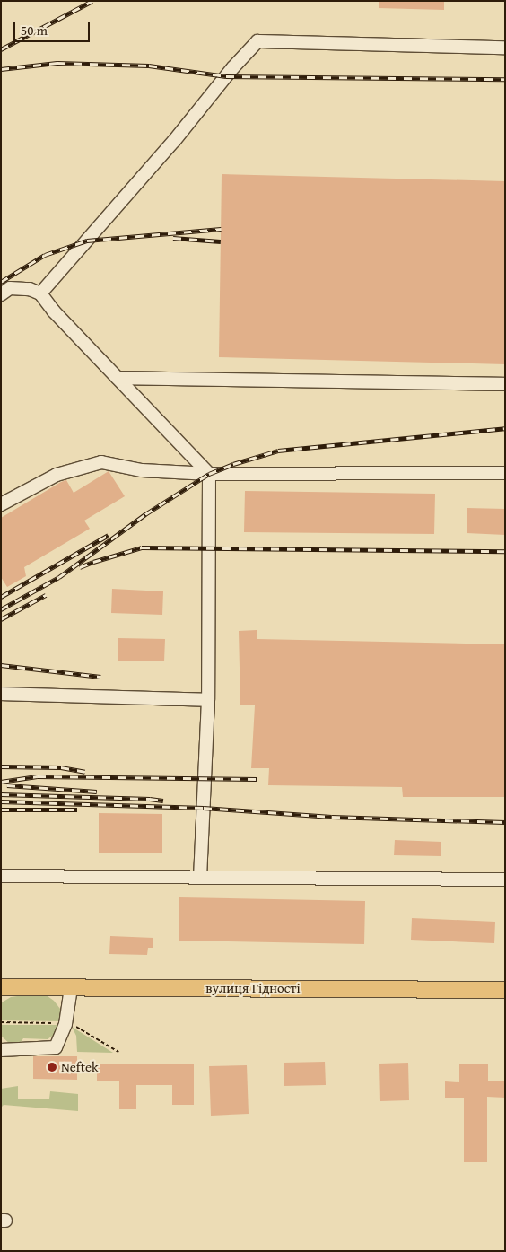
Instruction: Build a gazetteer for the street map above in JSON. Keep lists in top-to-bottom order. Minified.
{"streets":{"main road":["вулиця Гідності"]},"places":["Neftek"],"scale_bar":"50 m"}
